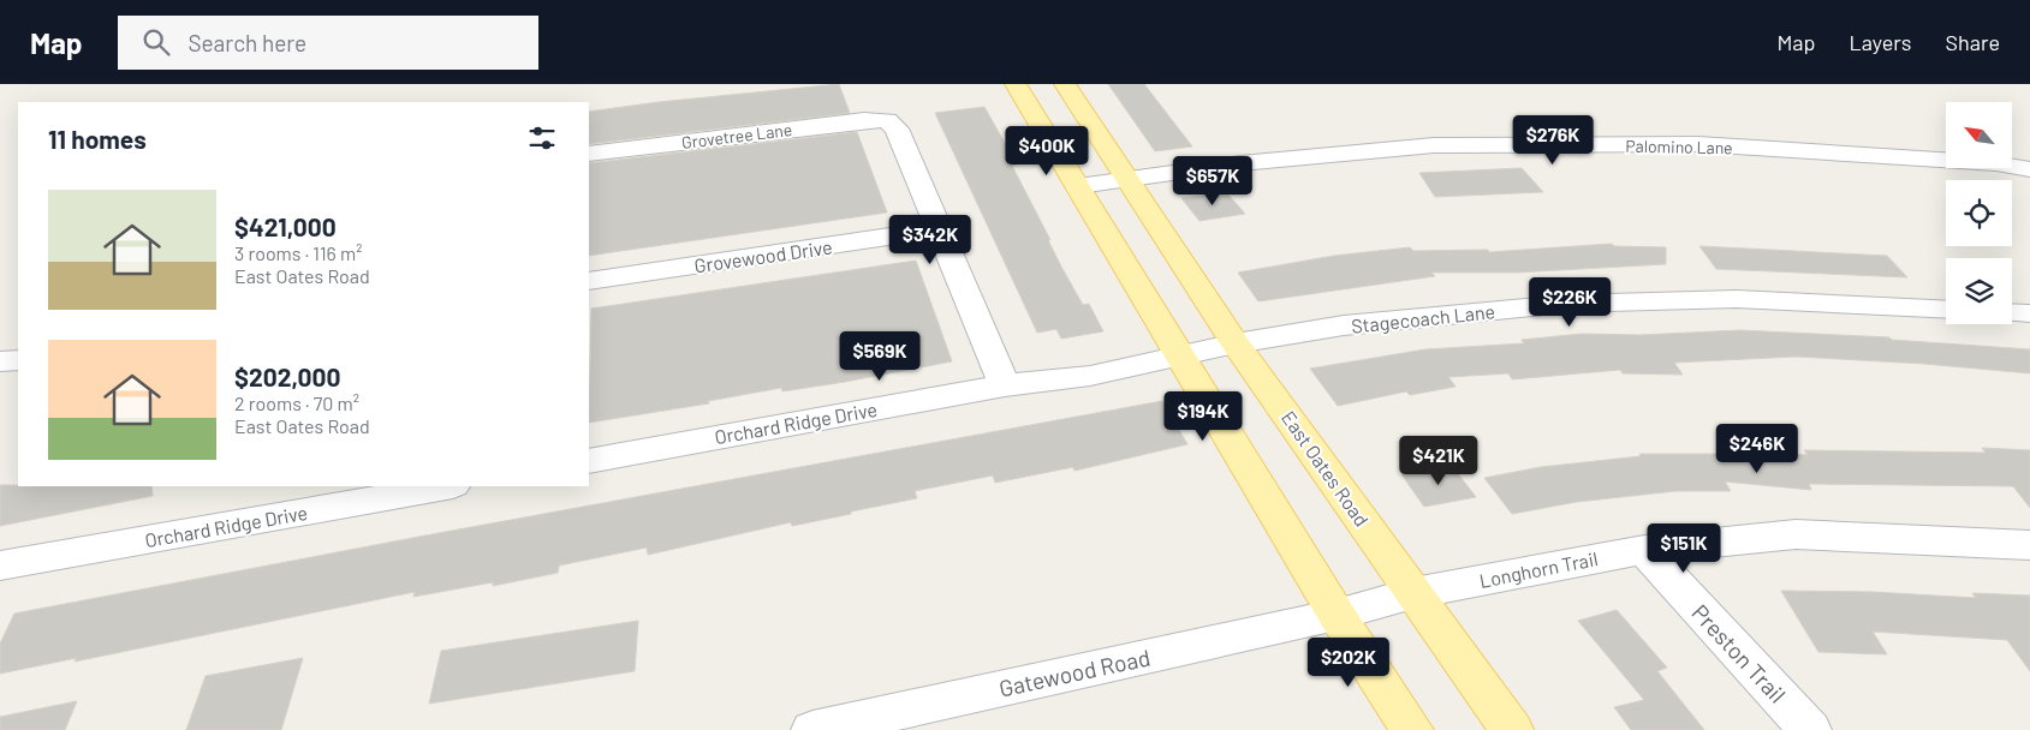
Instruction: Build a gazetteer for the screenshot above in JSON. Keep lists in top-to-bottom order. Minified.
{"streets":{"main road":["East Oates Road"],"street":["Grovetree Lane","Palomino Lane","Grovewood Drive","Stagecoach Lane","Orchard Ridge Drive","Longhorn Trail","Preston Trail","Gatewood Road"]},"crossings":[["Grovetree Lane","Grovewood Drive"],["Palomino Lane","East Oates Road"],["Stagecoach Lane","Orchard Ridge Drive"],["Stagecoach Lane","East Oates Road"],["East Oates Road","Longhorn Trail"],["Longhorn Trail","Preston Trail"],["Longhorn Trail","Gatewood Road"]],"north":"top left","page":{"header":"Map","search":"Search here","nav":["Map","Layers","Share"],"heading":"11 homes","price":["$276K","$400K","$657K","$342K","$226K","$569K","$194K","$246K","$421K","$151K","$202K"],"list":[{"name":"$421,000","note":"3 rooms · 116 m² · East Oates Road"},{"name":"$202,000","note":"2 rooms · 70 m² · East Oates Road"}]}}
